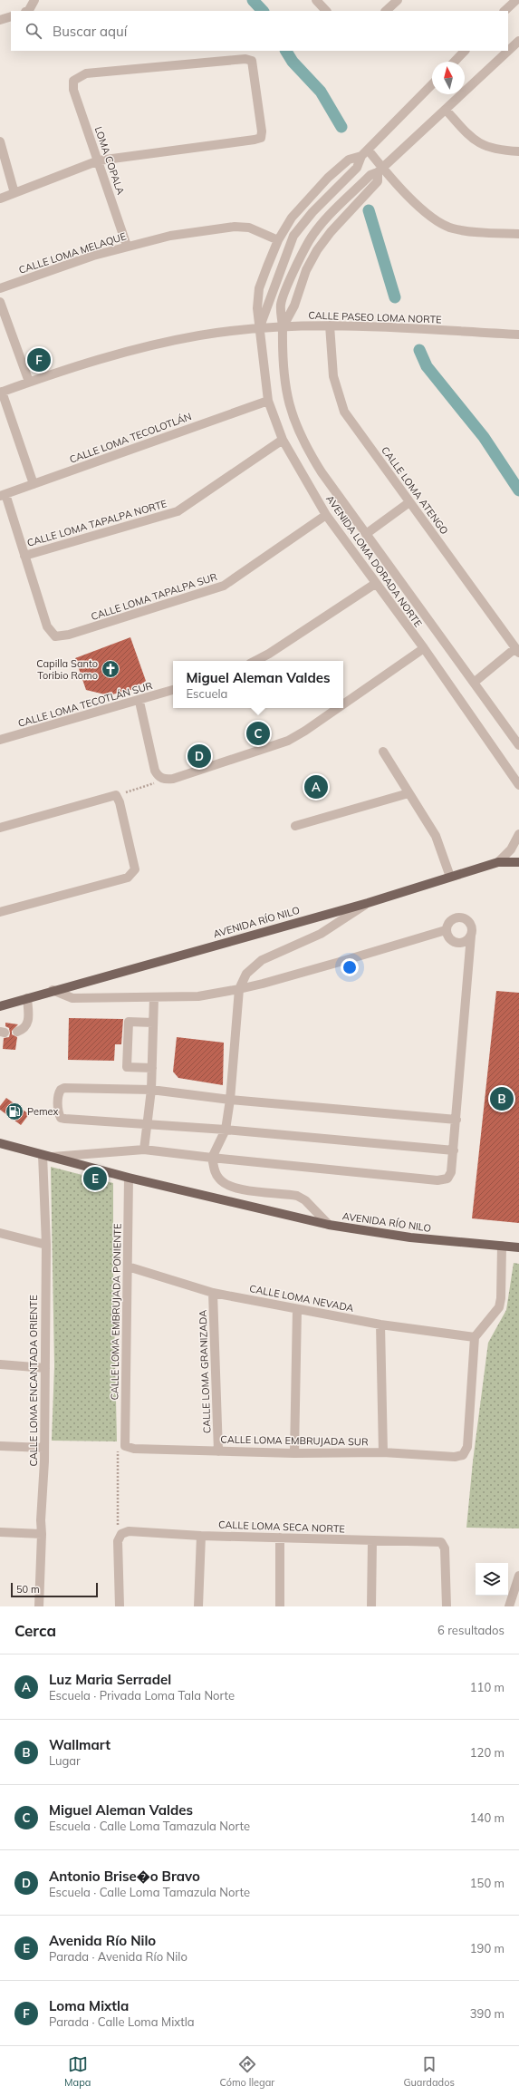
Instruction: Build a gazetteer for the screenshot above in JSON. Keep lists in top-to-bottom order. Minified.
{"streets":{"main road":["AVENIDA RÍO NILO"],"street":["LOMA COPALA","CALLE LOMA MELAQUE","CALLE PASEO LOMA NORTE","CALLE LOMA TECOLOTLÁN","CALLE LOMA ATENGO","CALLE LOMA TAPALPA NORTE","AVENIDA LOMA DORADA NORTE","CALLE LOMA TAPALPA SUR","CALLE LOMA TECOTLÁN SUR","CALLE LOMA NEVADA","CALLE LOMA EMBRUJADA PONIENTE","CALLE LOMA GRANIZADA","CALLE LOMA ENCANTADA ORIENTE","CALLE LOMA EMBRUJADA SUR","CALLE LOMA SECA NORTE"]},"crossings":[["LOMA COPALA","CALLE LOMA MELAQUE"],["CALLE LOMA MELAQUE","AVENIDA LOMA DORADA NORTE"],["CALLE PASEO LOMA NORTE","CALLE LOMA ATENGO"],["CALLE PASEO LOMA NORTE","AVENIDA LOMA DORADA NORTE"],["CALLE LOMA TECOLOTLÁN","AVENIDA LOMA DORADA NORTE"],["CALLE LOMA TAPALPA NORTE","AVENIDA LOMA DORADA NORTE"],["CALLE LOMA TAPALPA NORTE","CALLE LOMA TAPALPA SUR"],["AVENIDA LOMA DORADA NORTE","CALLE LOMA TAPALPA SUR"],["AVENIDA RÍO NILO","CALLE LOMA EMBRUJADA PONIENTE"],["AVENIDA RÍO NILO","CALLE LOMA ENCANTADA ORIENTE"],["CALLE LOMA NEVADA","CALLE LOMA EMBRUJADA PONIENTE"],["CALLE LOMA NEVADA","CALLE LOMA GRANIZADA"],["CALLE LOMA NEVADA","CALLE LOMA EMBRUJADA SUR"],["CALLE LOMA EMBRUJADA PONIENTE","CALLE LOMA EMBRUJADA SUR"],["CALLE LOMA GRANIZADA","CALLE LOMA EMBRUJADA SUR"]],"places":{"church":["Capilla Santo Toribio Romo"],"fuel station":["Pemex"]},"scale_bar":"50 m","north":"top","page":{"search":"Buscar aquí","pins":["F","C","D","A","B","E"],"popup":["Miguel Aleman Valdes","Escuela"],"scale":"50 m","heading":["Cerca","6 resultados"],"list":[{"mark":"A","name":"Luz Maria Serradel","note":"Escuela · Privada Loma Tala Norte","value":"110 m"},{"mark":"B","name":"Wallmart","note":"Lugar","value":"120 m"},{"mark":"C","name":"Miguel Aleman Valdes","note":"Escuela · Calle Loma Tamazula Norte","value":"140 m"},{"mark":"D","name":"Antonio Brise�o Bravo","note":"Escuela · Calle Loma Tamazula Norte","value":"150 m"},{"mark":"E","name":"Avenida Río Nilo","note":"Parada · Avenida Río Nilo","value":"190 m"},{"mark":"F","name":"Loma Mixtla","note":"Parada · Calle Loma Mixtla","value":"390 m"}],"nav":["Mapa","Cómo llegar","Guardados"]}}
